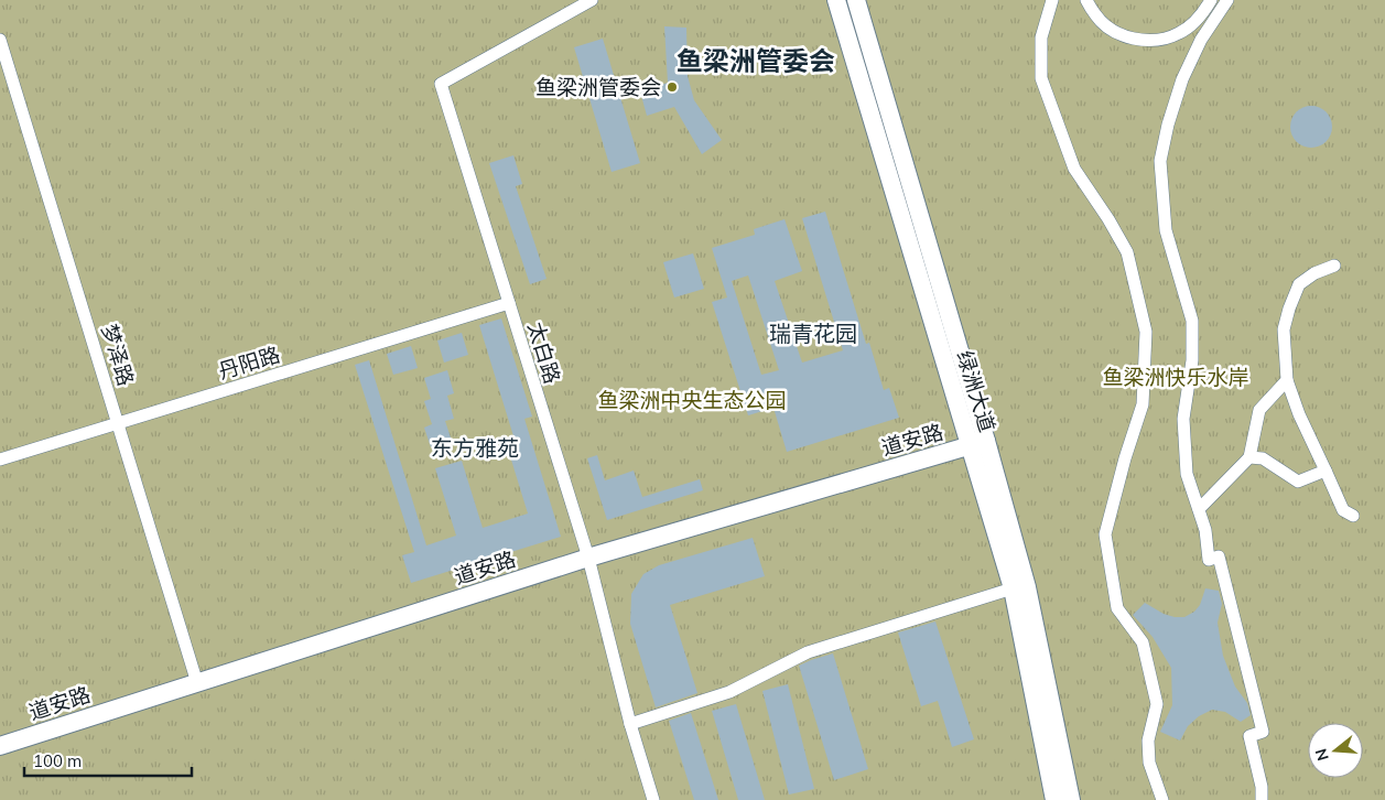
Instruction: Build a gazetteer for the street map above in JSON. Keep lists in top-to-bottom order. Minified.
{"streets":{"main road":["绿洲大道","道安路"],"street":["太白路","梦泽路","丹阳路"]},"crossings":[["太白路","丹阳路"],["太白路","道安路"],["梦泽路","丹阳路"],["梦泽路","道安路"],["绿洲大道","道安路"]],"districts":["鱼梁洲管委会","瑞青花园","东方雅苑"],"parks":["鱼梁洲快乐水岸","鱼梁洲中央生态公园"],"places":["鱼梁洲管委会"],"scale_bar":"100 m","north":"left"}
